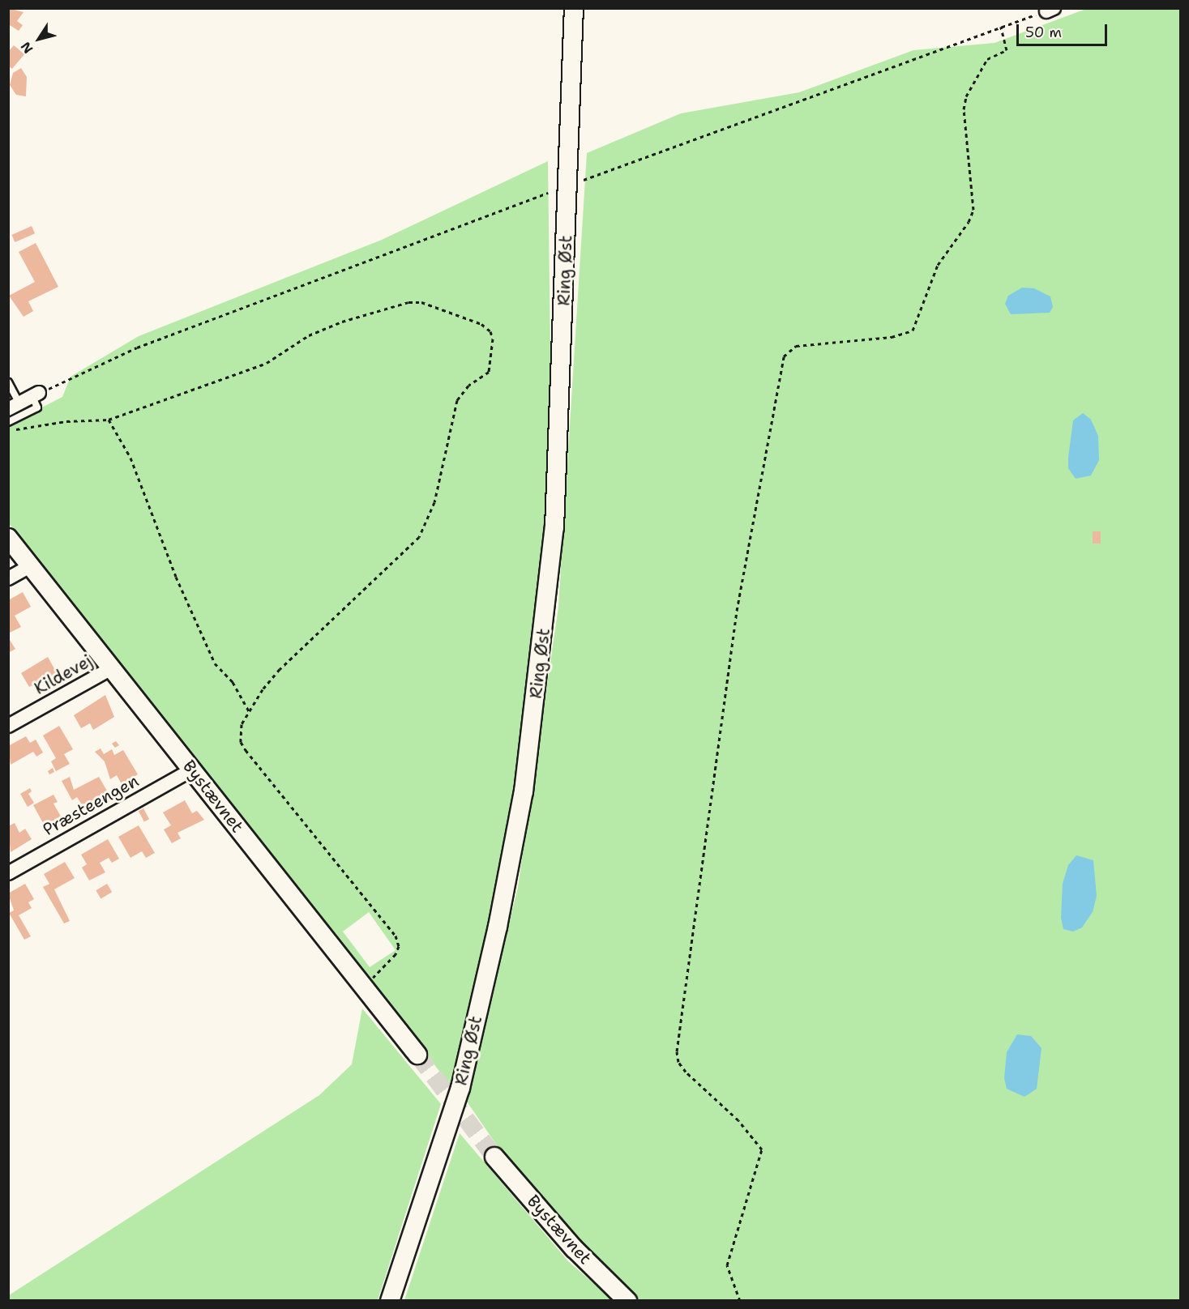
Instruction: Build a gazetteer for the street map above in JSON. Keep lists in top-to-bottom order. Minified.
{"streets":{"main road":["Ring Øst","Bystævnet"],"street":["Kildevej","Præsteengen"]},"crossings":[["Kildevej","Bystævnet"],["Bystævnet","Præsteengen"]],"scale_bar":"50 m","north":"bottom left"}
